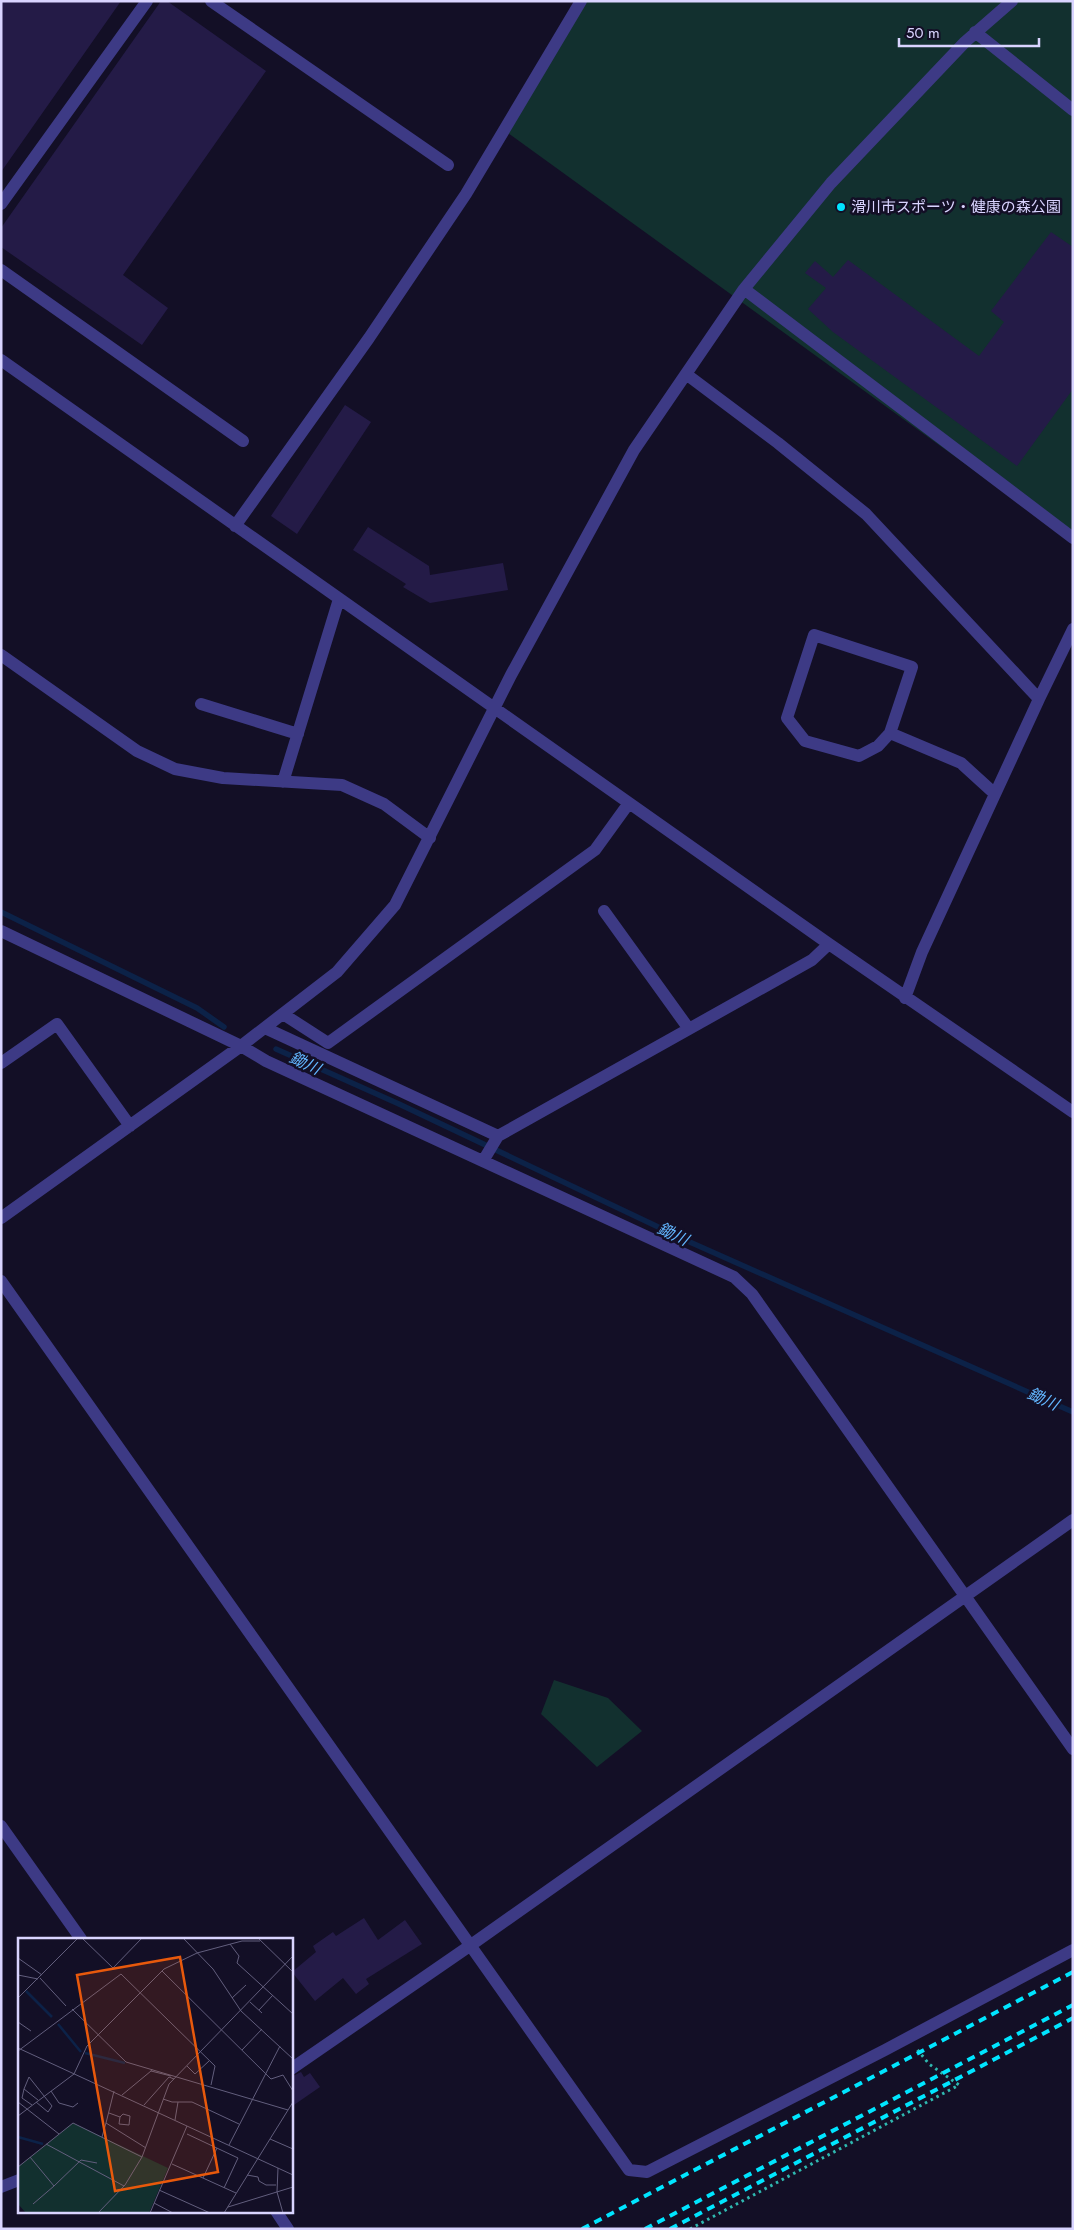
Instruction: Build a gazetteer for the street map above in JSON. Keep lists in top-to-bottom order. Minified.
{"water":["鋤川"],"places":["滑川市スポーツ・健康の森公園"],"scale_bar":"50 m"}
